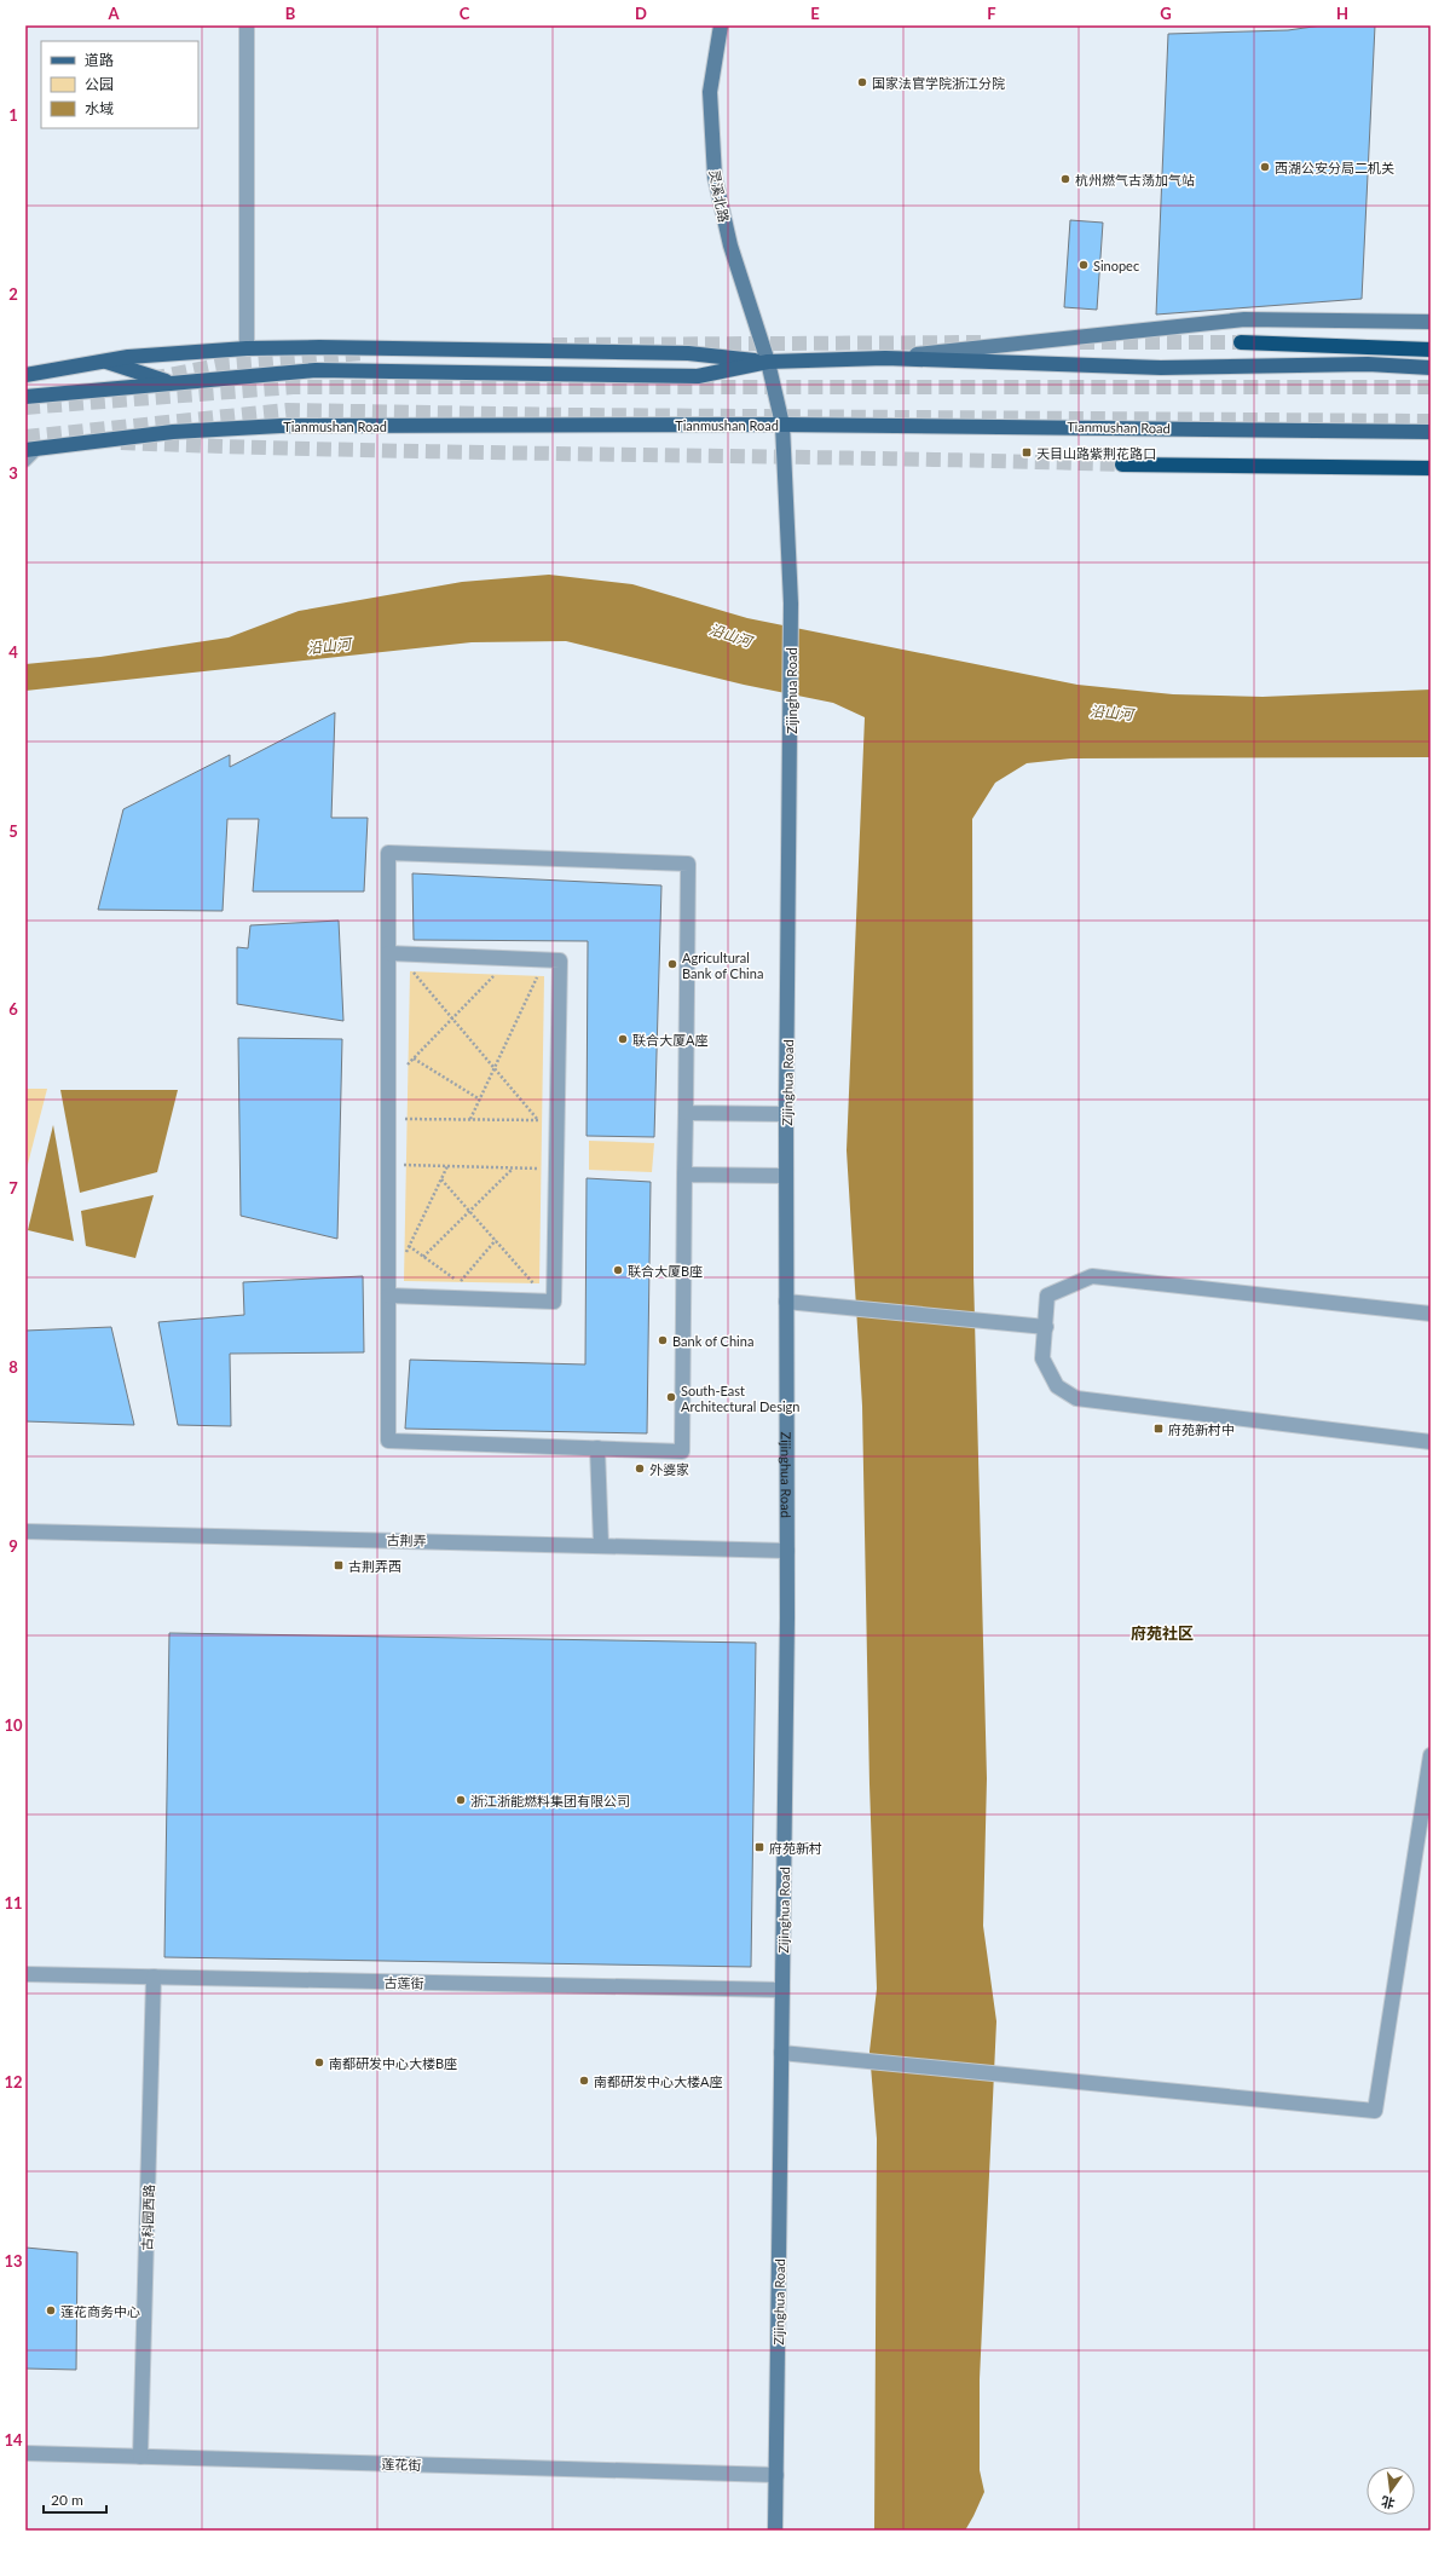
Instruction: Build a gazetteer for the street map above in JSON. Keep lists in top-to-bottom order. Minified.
{"streets":{"main road":["Tianmushan Road"],"street":["灵溪北路","Zijinghua Road","古荆弄","古莲街","古科园西路","莲花街"]},"crossings":[["灵溪北路","Zijinghua Road"],["Tianmushan Road","Zijinghua Road"],["Zijinghua Road","古荆弄"],["Zijinghua Road","古莲街"],["Zijinghua Road","莲花街"],["古莲街","古科园西路"],["古科园西路","莲花街"]],"districts":["府苑社区"],"water":["沿山河"],"places":{"other":["国家法官学院浙江分院","西湖公安分局二机关","杭州燃气古荡加气站","Sinopec","Agricultural Bank of China","联合大厦A座","联合大厦B座","Bank of China","South-East Architectural Design","外婆家","浙江浙能燃料集团有限公司","南都研发中心大楼B座","南都研发中心大楼A座","莲花商务中心"],"transit":["天目山路紫荆花路口","府苑新村中","古荆弄西","府苑新村"]},"legend":["道路","公园","水域"],"scale_bar":"20 m","north":"bottom","grid":{"columns":["A","B","C","D","E","F","G","H"],"rows":["1","2","3","4","5","6","7","8","9","10","11","12","13","14"]}}
